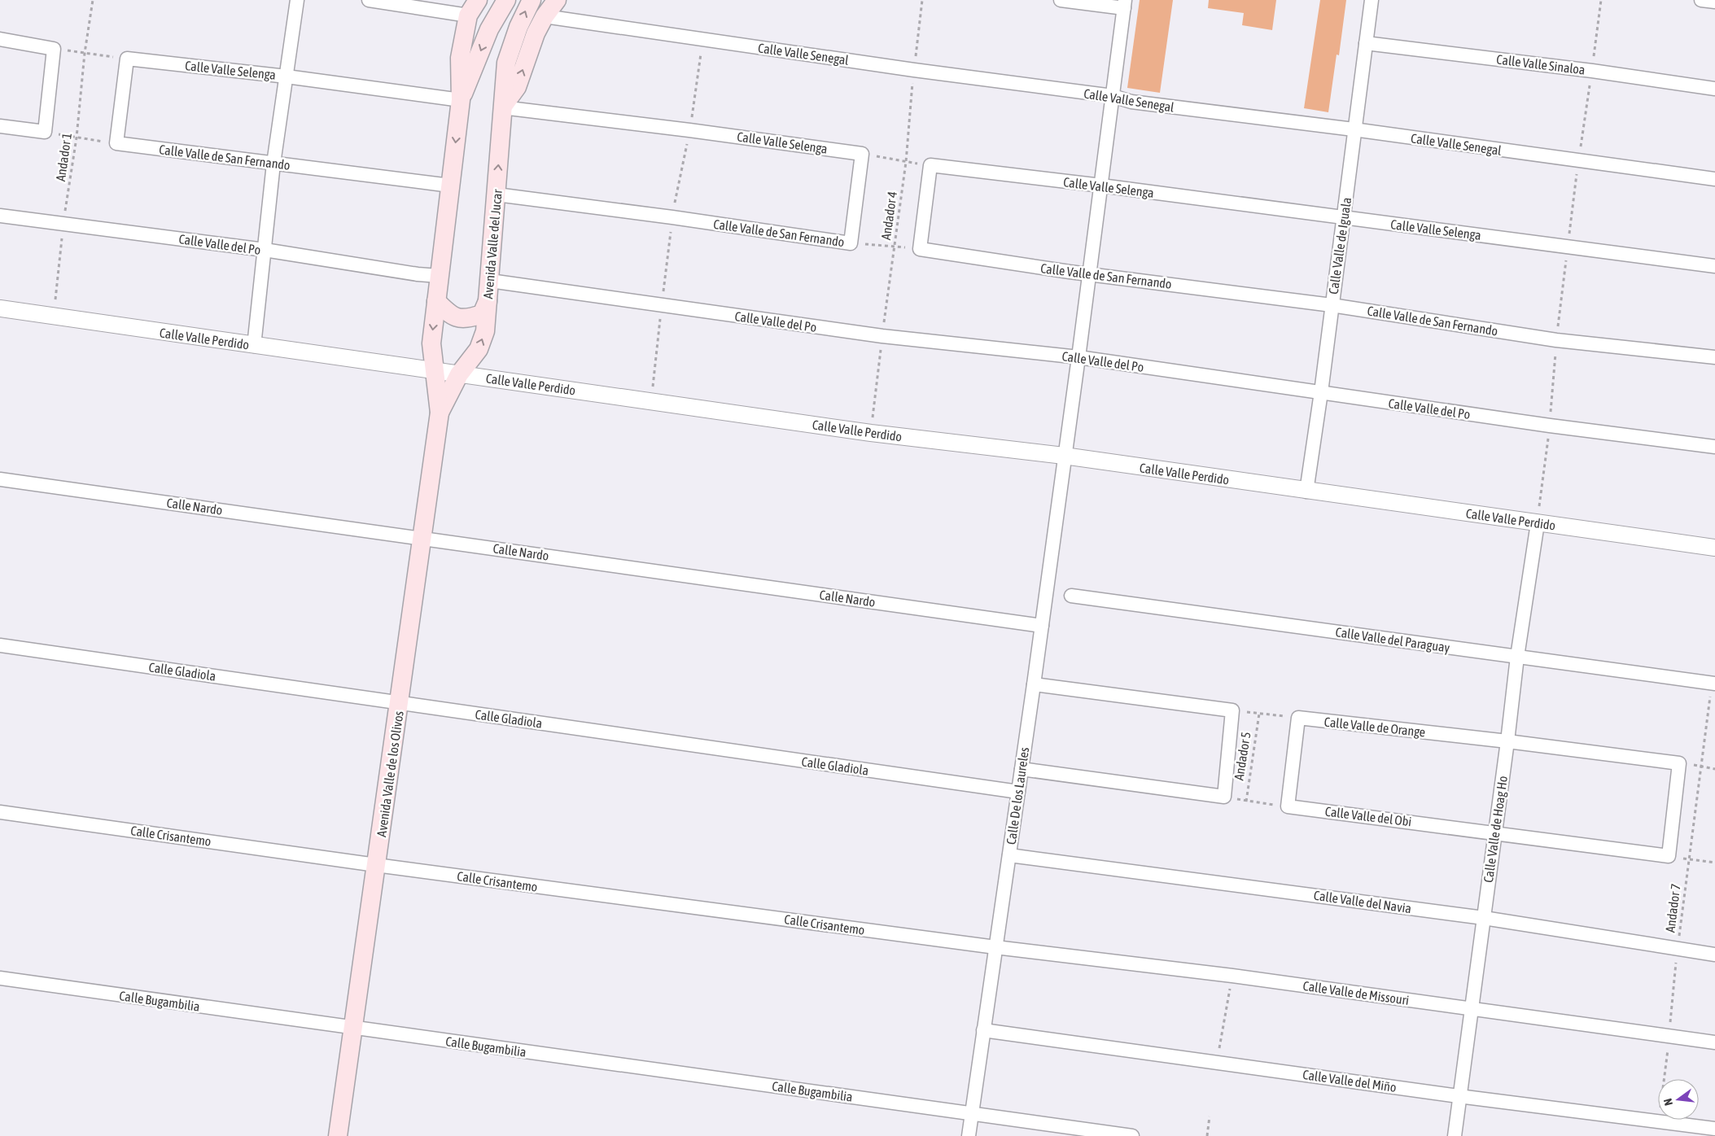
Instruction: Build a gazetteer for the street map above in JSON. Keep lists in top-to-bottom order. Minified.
{"streets":{"main road":["Avenida Valle del Jucar","Avenida Valle de los Olivos"],"street":["Calle Valle Senegal","Calle Valle Sinaloa","Calle Valle Selenga","Calle Valle de San Fernando","Calle Valle del Po","Calle Valle de Iguala","Calle Valle Perdido","Calle Nardo","Calle Valle del Paraguay","Calle Gladiola","Calle Valle de Orange","Calle De los Laureles","Calle Valle del Obi","Calle Valle de Hoag Ho","Calle Crisantemo","Calle Valle del Navia","Calle Valle de Missouri","Calle Bugambilia","Calle Valle del Miño"],"path":["Andador 1","Andador 4","Andador 5","Andador 7"]},"crossings":[["Calle Valle Senegal","Andador 4"],["Calle Valle Senegal","Calle Valle de Iguala"],["Calle Valle Senegal","Calle De los Laureles"],["Calle Valle Sinaloa","Calle Valle de Iguala"],["Calle Valle Selenga","Avenida Valle del Jucar"],["Calle Valle Selenga","Calle Valle de Iguala"],["Calle Valle Selenga","Calle De los Laureles"],["Andador 1","Calle Valle del Po"],["Andador 1","Calle Valle Perdido"],["Calle Valle de San Fernando","Andador 4"],["Calle Valle de San Fernando","Avenida Valle del Jucar"],["Calle Valle de San Fernando","Calle Valle de Iguala"],["Calle Valle de San Fernando","Calle De los Laureles"],["Andador 4","Calle Valle del Po"],["Andador 4","Calle Valle Perdido"],["Calle Valle del Po","Avenida Valle del Jucar"],["Calle Valle del Po","Calle Valle de Iguala"],["Calle Valle del Po","Calle De los Laureles"],["Avenida Valle del Jucar","Calle Valle Perdido"],["Avenida Valle del Jucar","Avenida Valle de los Olivos"],["Calle Valle de Iguala","Calle Valle Perdido"],["Calle Valle Perdido","Avenida Valle de los Olivos"],["Calle Valle Perdido","Calle De los Laureles"],["Calle Valle Perdido","Calle Valle de Hoag Ho"],["Calle Nardo","Avenida Valle de los Olivos"],["Calle Nardo","Calle De los Laureles"],["Calle Valle del Paraguay","Calle Valle de Hoag Ho"],["Calle Valle del Paraguay","Andador 7"],["Calle Gladiola","Avenida Valle de los Olivos"],["Calle Gladiola","Calle De los Laureles"],["Calle Valle de Orange","Calle Valle de Hoag Ho"],["Avenida Valle de los Olivos","Calle Crisantemo"],["Avenida Valle de los Olivos","Calle Bugambilia"],["Calle De los Laureles","Calle Crisantemo"],["Calle De los Laureles","Calle Valle del Navia"],["Calle De los Laureles","Calle Valle de Missouri"],["Calle De los Laureles","Calle Bugambilia"],["Calle De los Laureles","Calle Valle del Miño"],["Calle Valle del Obi","Calle Valle de Hoag Ho"],["Calle Valle de Hoag Ho","Calle Valle del Navia"],["Calle Valle de Hoag Ho","Calle Valle de Missouri"],["Calle Valle de Hoag Ho","Calle Valle del Miño"],["Calle Crisantemo","Calle Valle de Missouri"],["Calle Valle del Navia","Andador 7"],["Andador 7","Calle Valle de Missouri"],["Andador 7","Calle Valle del Miño"]],"north":"left"}
